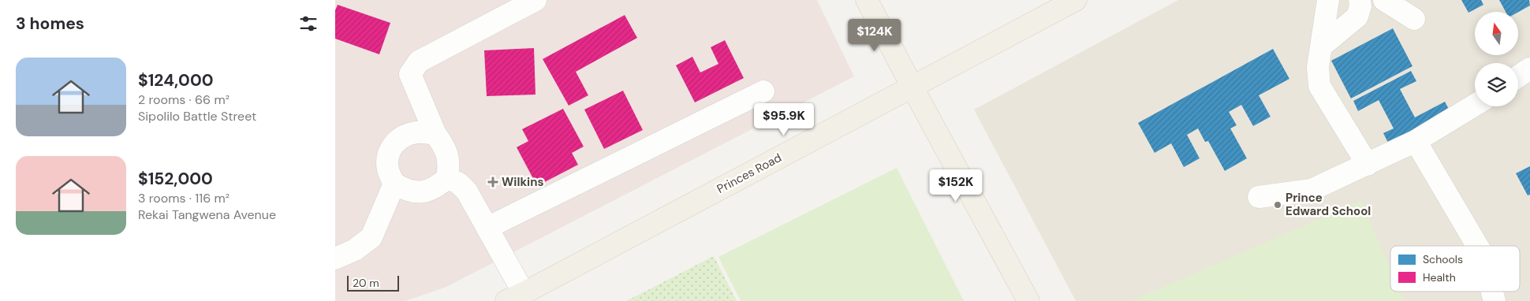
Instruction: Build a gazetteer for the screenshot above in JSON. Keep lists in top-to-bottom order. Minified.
{"streets":{"main road":["Princes Road"]},"places":{"health":["Wilkins"],"other":["Prince Edward School"]},"legend":["Schools","Health"],"scale_bar":"20 m","north":"top","page":{"heading":"3 homes","price":["$124K","$95.9K","$152K"],"list":[{"name":"$124,000","note":"2 rooms · 66 m² · Sipolilo Battle Street"},{"name":"$152,000","note":"3 rooms · 116 m² · Rekai Tangwena Avenue"}],"scale":"20 m"}}
